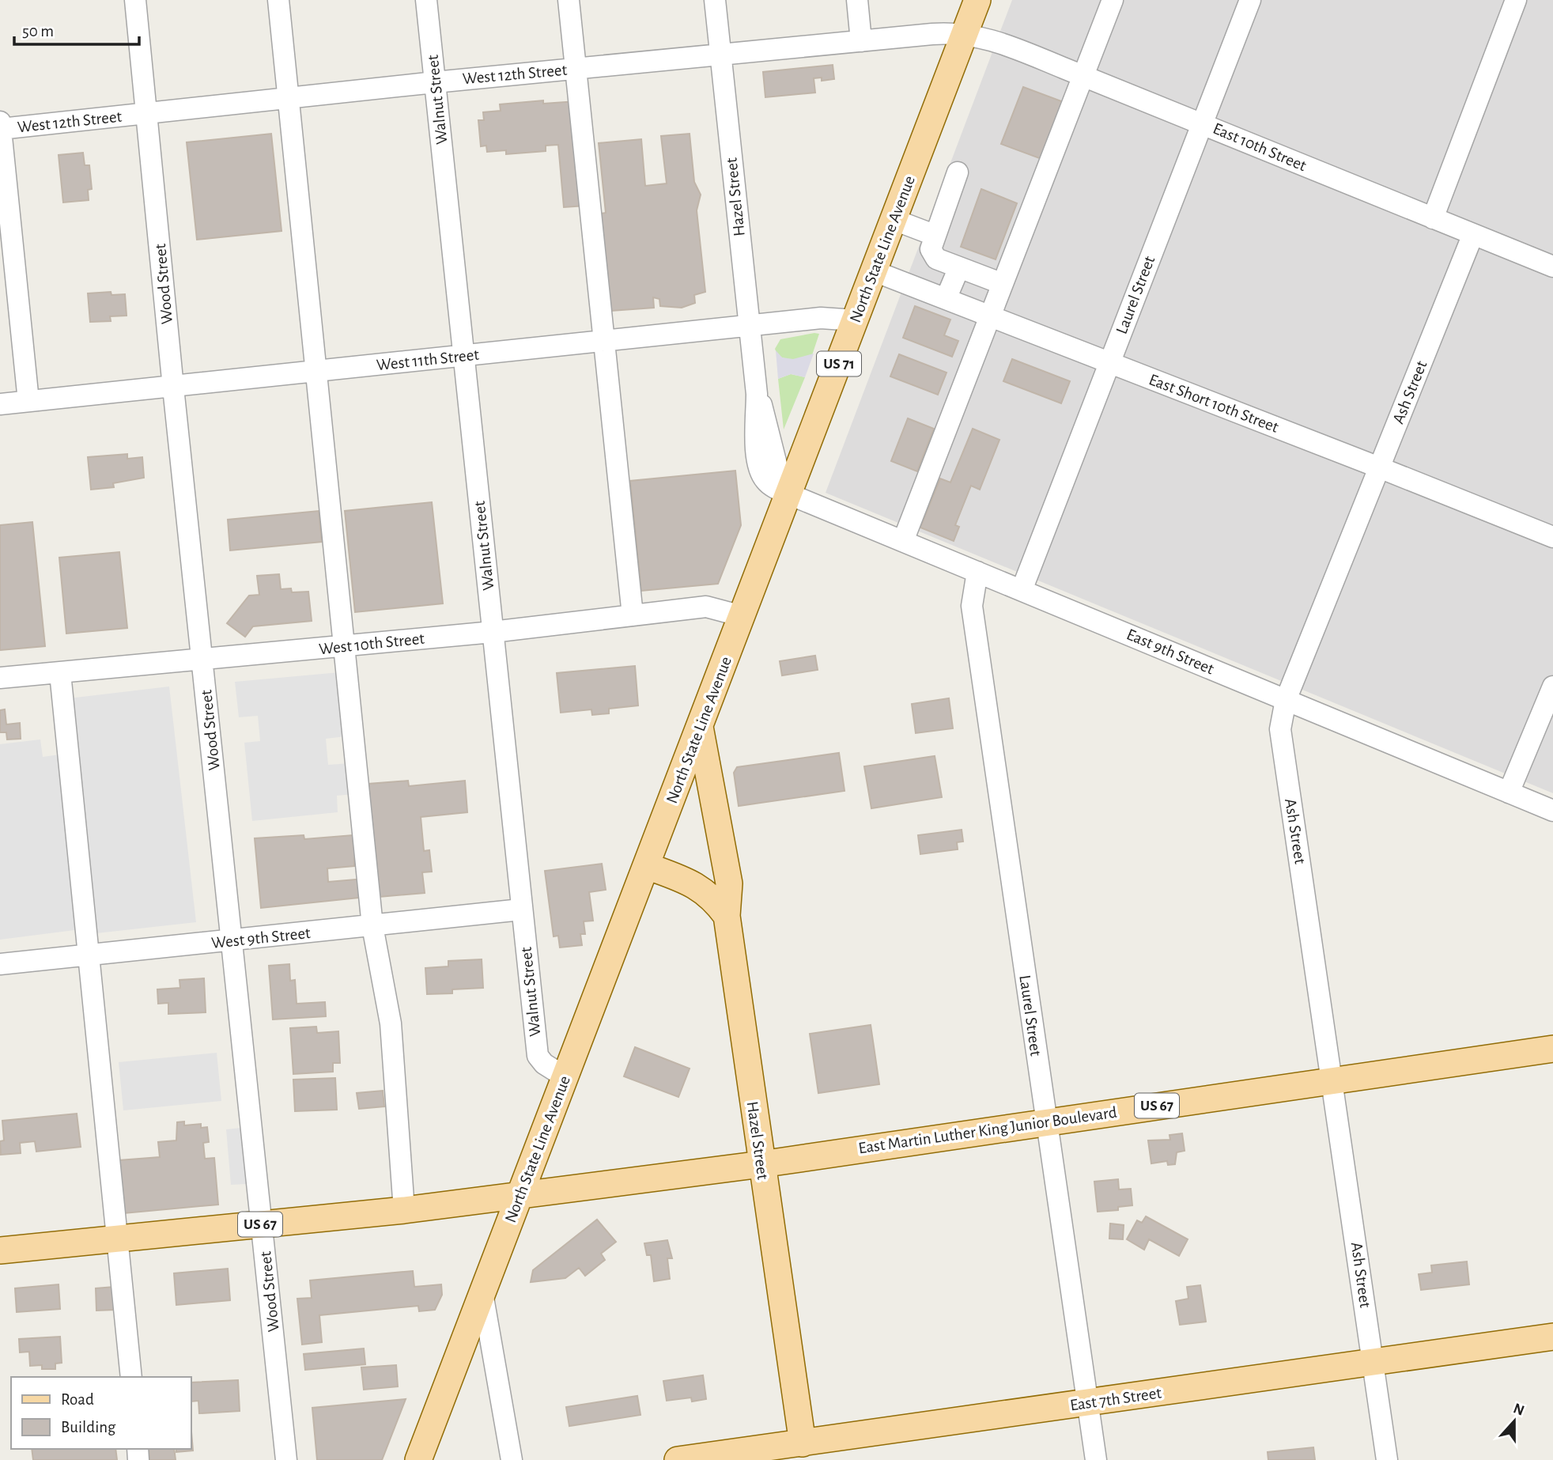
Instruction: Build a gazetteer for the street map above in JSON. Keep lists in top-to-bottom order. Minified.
{"streets":{"main road":["Hazel Street","North State Line Avenue","US 71","US 67","East Martin Luther King Junior Boulevard","East 7th Street"],"street":["West 12th Street","Walnut Street","East 10th Street","Wood Street","Laurel Street","West 11th Street","Ash Street","East Short 10th Street","West 10th Street","East 9th Street","West 9th Street"]},"crossings":[["West 12th Street","Walnut Street"],["West 12th Street","East 10th Street"],["West 12th Street","Hazel Street"],["West 12th Street","North State Line Avenue"],["West 12th Street","Wood Street"],["Walnut Street","North State Line Avenue"],["Walnut Street","West 11th Street"],["Walnut Street","West 10th Street"],["Walnut Street","West 9th Street"],["East 10th Street","North State Line Avenue"],["East 10th Street","Laurel Street"],["East 10th Street","Ash Street"],["Hazel Street","North State Line Avenue"],["Hazel Street","West 11th Street"],["Hazel Street","East 9th Street"],["Hazel Street","East Martin Luther King Junior Boulevard"],["Hazel Street","East 7th Street"],["North State Line Avenue","West 11th Street"],["North State Line Avenue","East Short 10th Street"],["North State Line Avenue","West 10th Street"],["North State Line Avenue","East 9th Street"],["North State Line Avenue","US 67"],["North State Line Avenue","East Martin Luther King Junior Boulevard"],["Wood Street","West 11th Street"],["Wood Street","West 10th Street"],["Wood Street","West 9th Street"],["Wood Street","US 67"],["Laurel Street","East Short 10th Street"],["Laurel Street","East 9th Street"],["Laurel Street","East Martin Luther King Junior Boulevard"],["Laurel Street","East 7th Street"],["Ash Street","East Short 10th Street"],["Ash Street","East 9th Street"],["Ash Street","East Martin Luther King Junior Boulevard"],["Ash Street","East 7th Street"],["US 67","East Martin Luther King Junior Boulevard"]],"legend":["Road","Building"],"scale_bar":"50 m","north":"top"}
